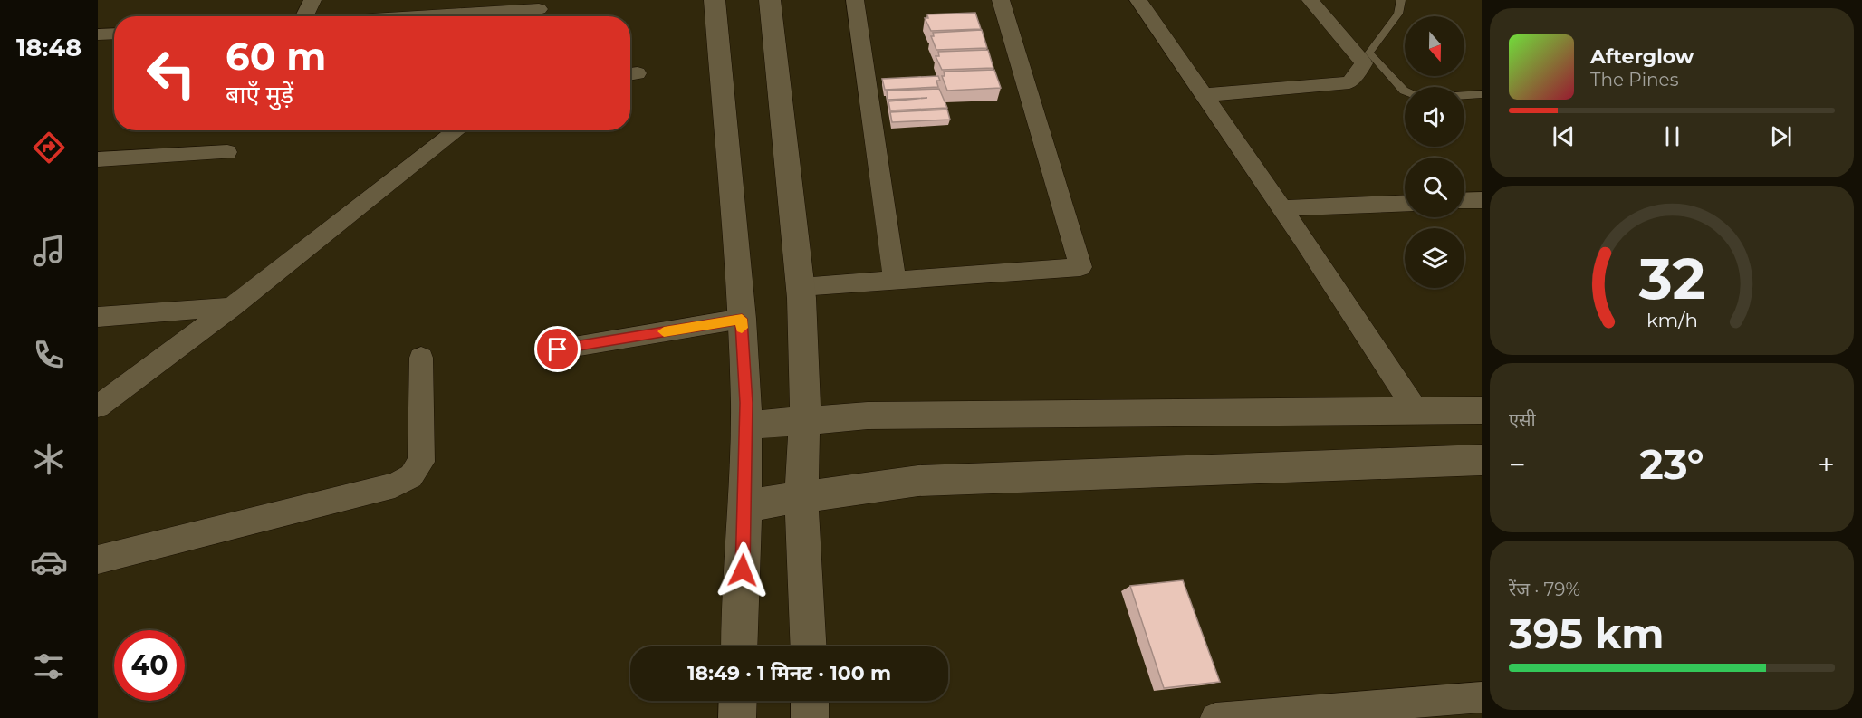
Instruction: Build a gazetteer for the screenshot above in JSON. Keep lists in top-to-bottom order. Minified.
{"north":"bottom","page":{"tabs":"18:48","turn":["60 m","बाएँ मुड़ें"],"song":["Afterglow","The Pines"],"tile":["एसी",["रेंज · 79%","395 km"]],"heat":["−","23°","+"],"limit":"40","trip":"18:49 · 1 मिनट · 100 m","gauge":["32","km/h"]}}
